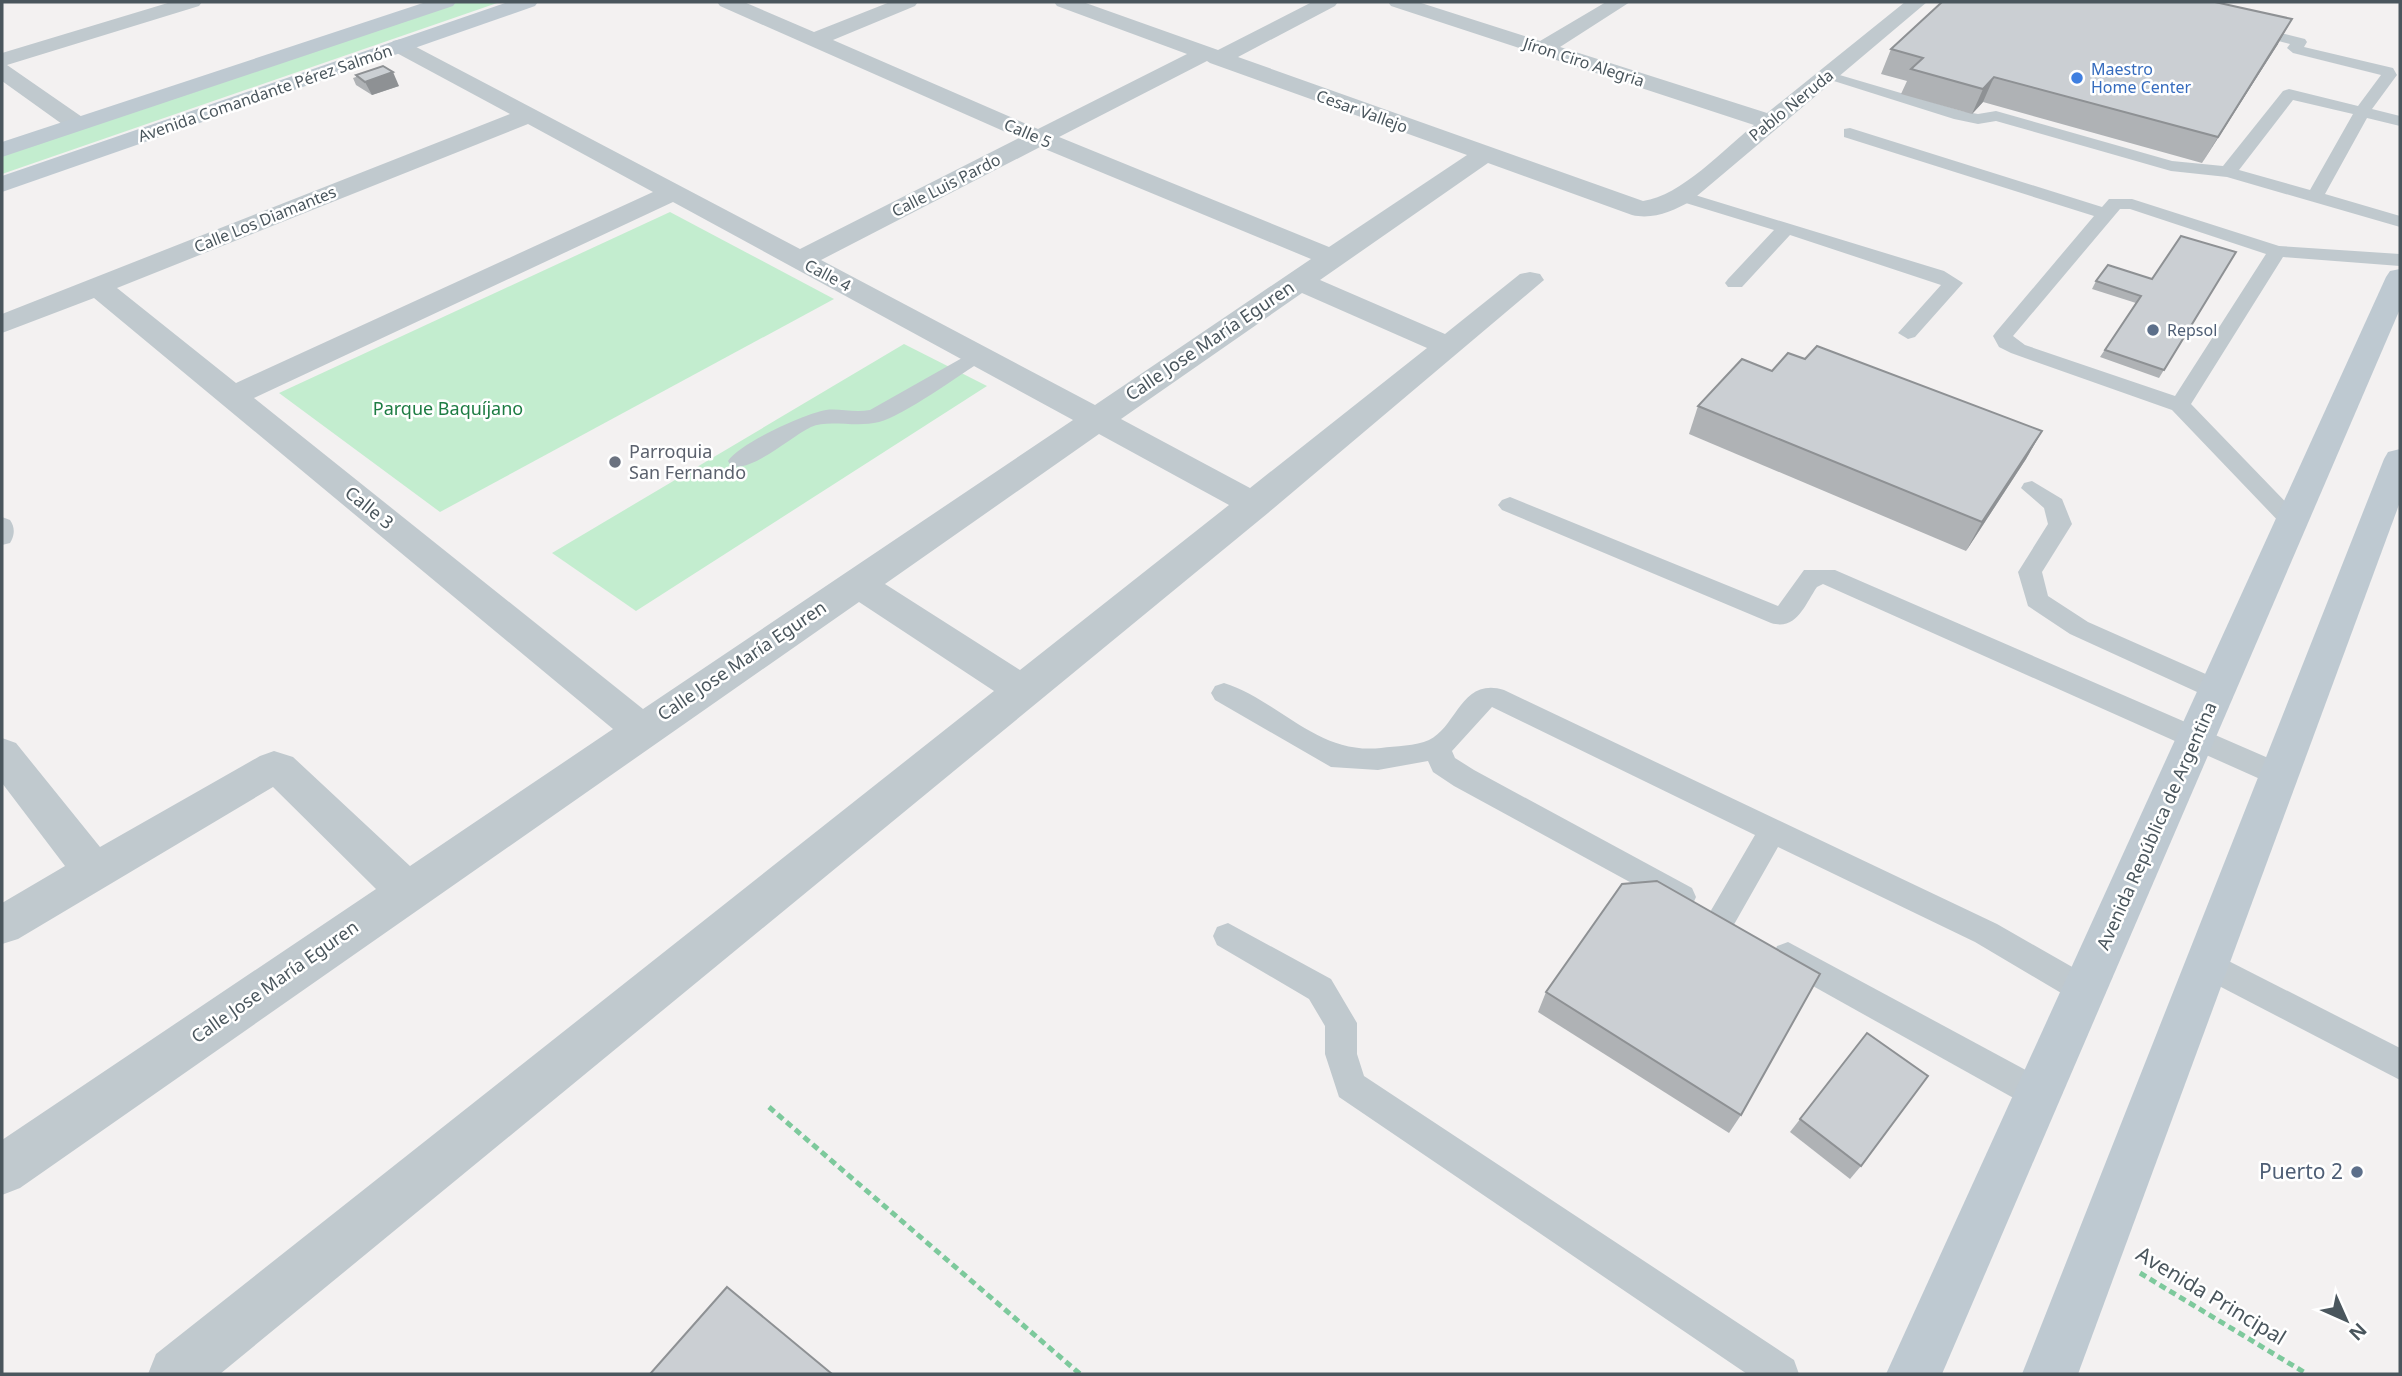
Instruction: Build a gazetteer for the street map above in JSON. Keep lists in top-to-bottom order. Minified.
{"streets":{"main road":["Avenida Comandante Pérez Salmón","Avenida República de Argentina"],"street":["Jíron Ciro Alegria","Pablo Neruda","Cesar Vallejo","Calle 5","Calle Luis Pardo","Calle Los Diamantes","Calle 4","Calle Jose María Eguren","Calle 3"],"path":["Avenida Principal"]},"crossings":[["Jíron Ciro Alegria","Pablo Neruda"],["Avenida Comandante Pérez Salmón","Calle 4"],["Pablo Neruda","Cesar Vallejo"],["Cesar Vallejo","Calle Luis Pardo"],["Cesar Vallejo","Calle Jose María Eguren"],["Calle 5","Calle Luis Pardo"],["Calle 5","Calle Jose María Eguren"],["Calle Luis Pardo","Calle 4"],["Calle Los Diamantes","Calle 4"],["Calle Los Diamantes","Calle 3"],["Calle 4","Calle Jose María Eguren"],["Calle Jose María Eguren","Calle 3"]],"parks":["Parque Baquíjano"],"places":["Maestro Home Center","Repsol","Parroquia San Fernando","Puerto 2"],"north":"bottom right"}
